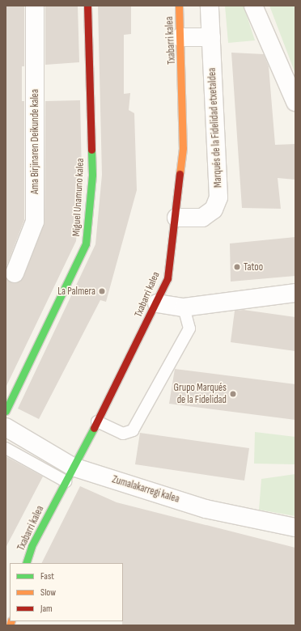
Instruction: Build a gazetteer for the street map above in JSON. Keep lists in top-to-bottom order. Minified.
{"streets":{"street":["Txabarri kalea","Marqués de la Fidelidad etxetaldea","Ama Birjinaren Deikunde kalea","Miguel Unamuno kalea","Zumalakarregi kalea"]},"crossings":[["Txabarri kalea","Marqués de la Fidelidad etxetaldea"],["Txabarri kalea","Zumalakarregi kalea"]],"places":["Tatoo","La Palmera","Grupo Marqués de la Fidelidad"],"legend":["Fast","Slow","Jam"]}
